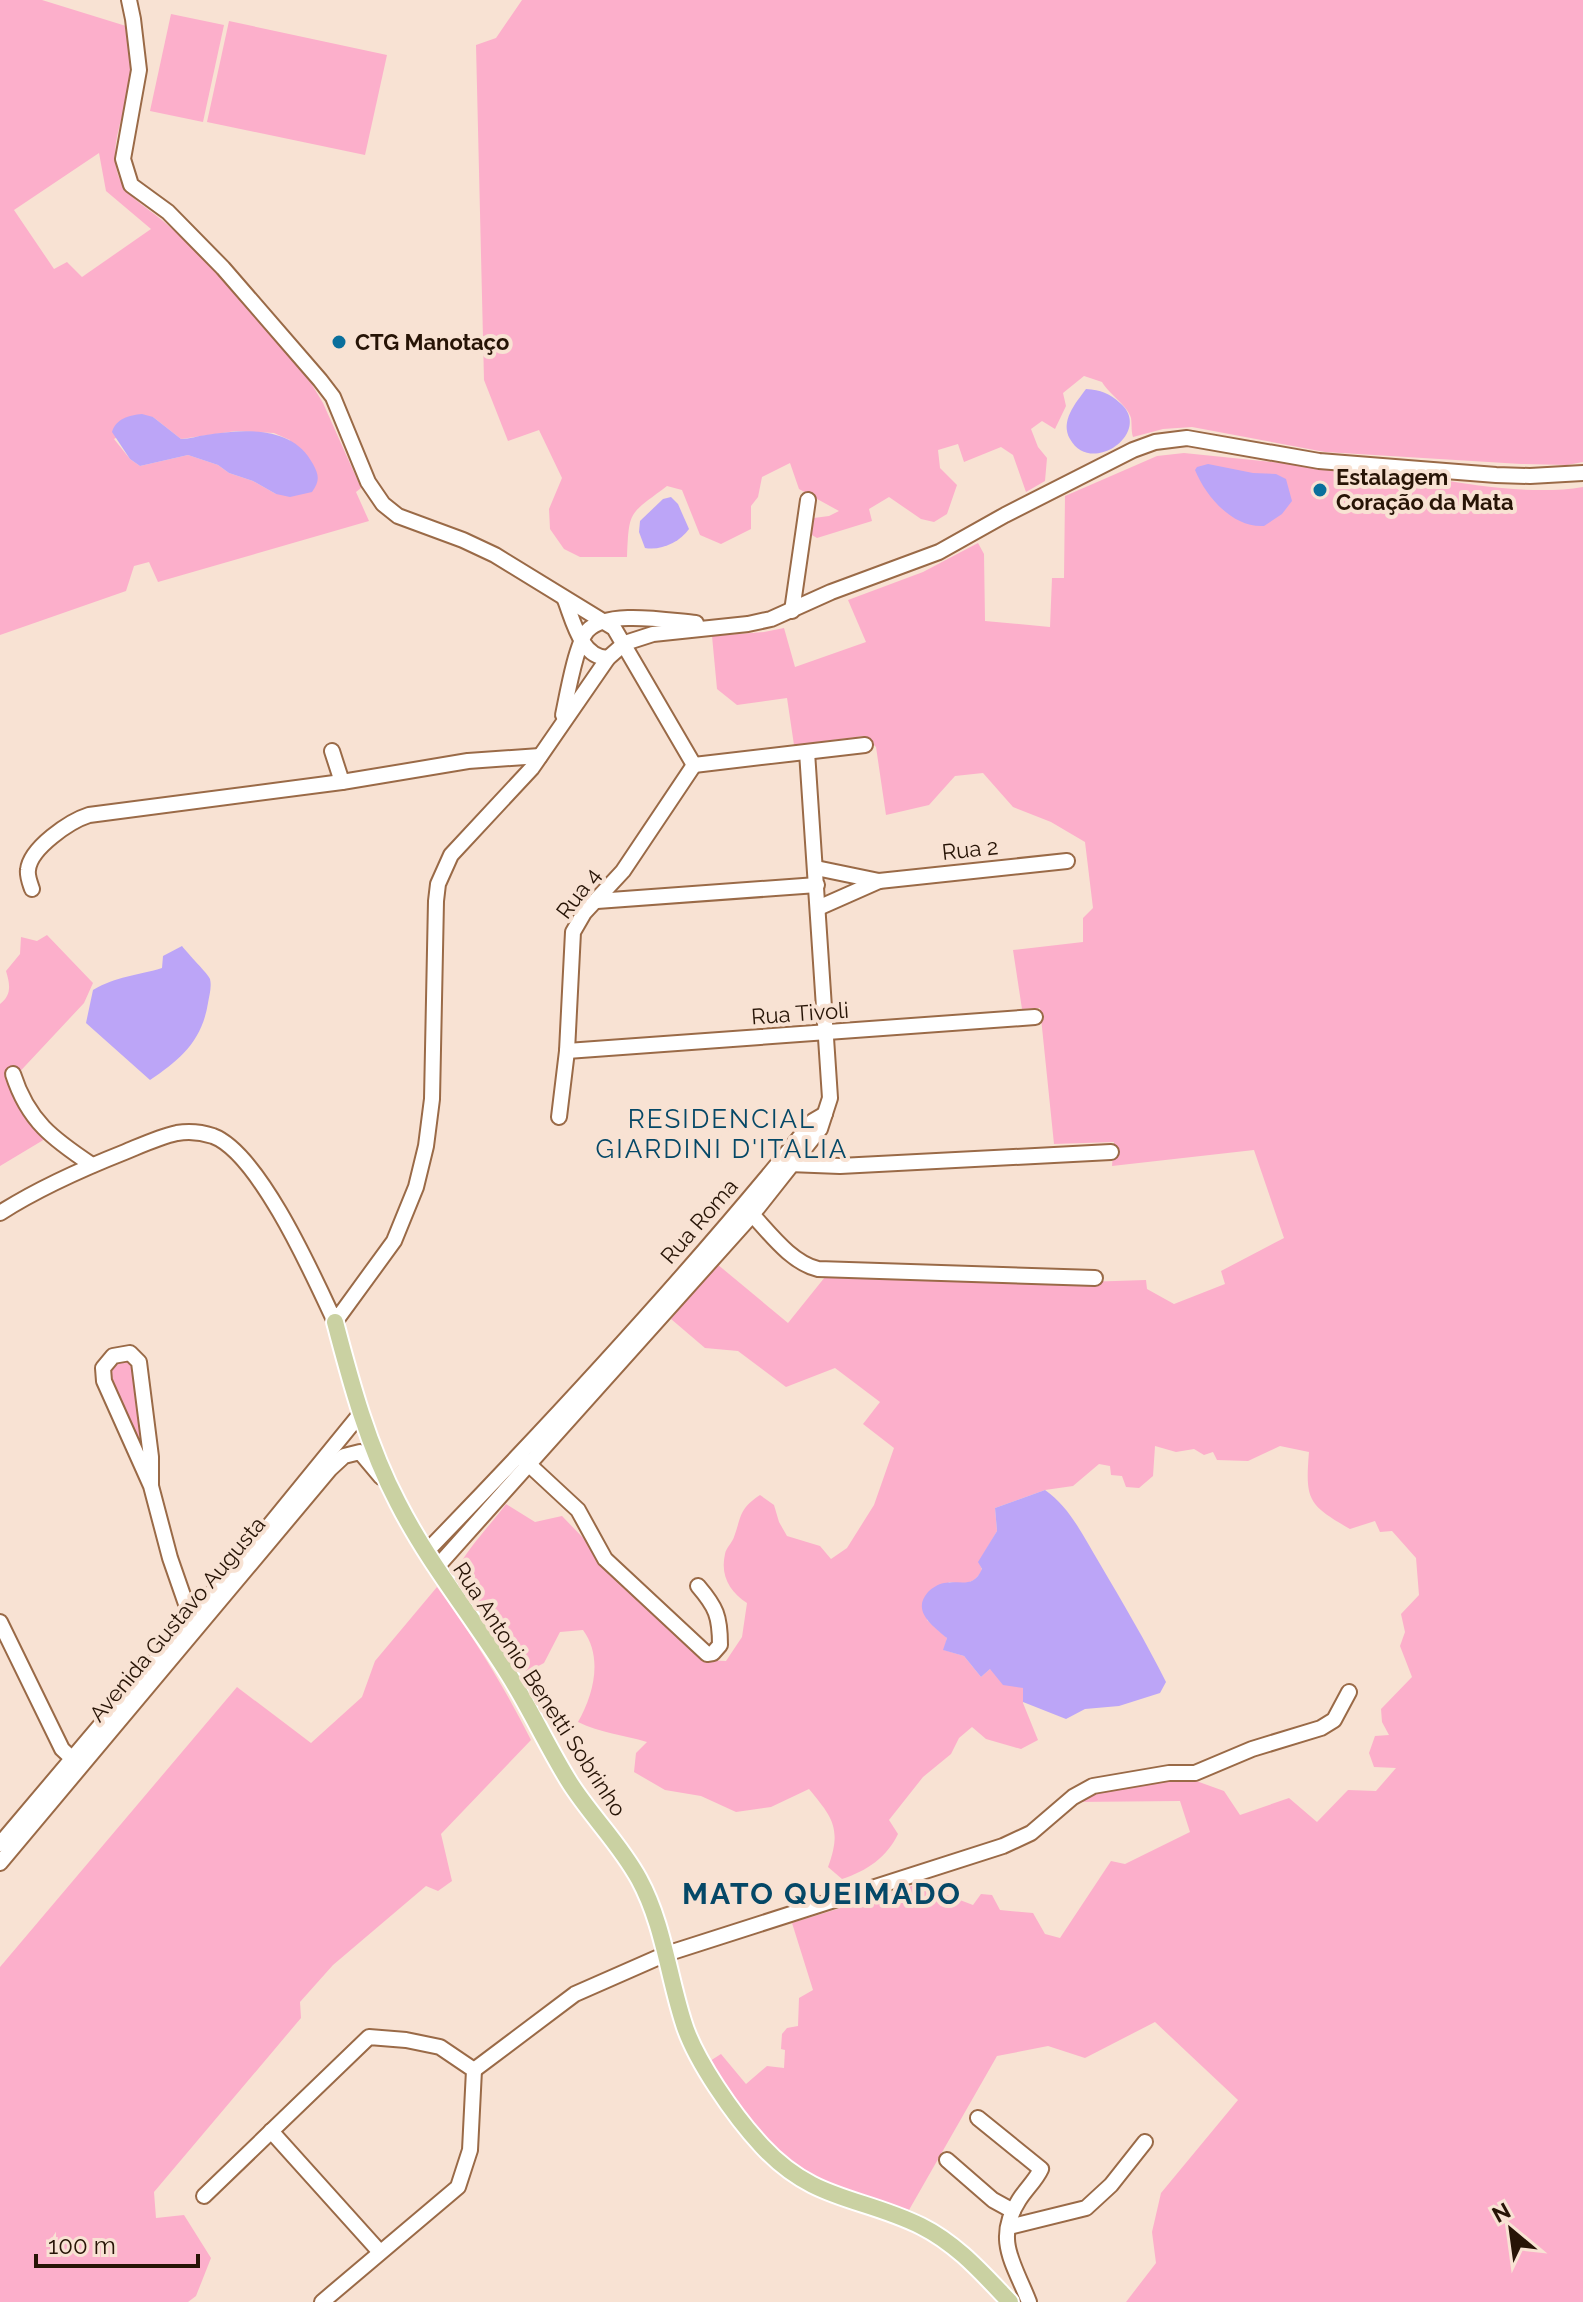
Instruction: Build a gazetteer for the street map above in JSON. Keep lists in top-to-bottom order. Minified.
{"streets":{"main road":["Rua Antonio Benetti Sobrinho"],"street":["Rua 2","Rua 4","Rua Tivoli","Rua Roma","Avenida Gustavo Augusta"]},"crossings":[["Rua 4","Rua Tivoli"],["Rua Tivoli","Rua Roma"],["Rua Roma","Rua Antonio Benetti Sobrinho"],["Avenida Gustavo Augusta","Rua Antonio Benetti Sobrinho"]],"districts":["RESIDENCIAL GIARDINI D'ITALIA","MATO QUEIMADO"],"places":["CTG Manotaço","Estalagem Coração da Mata"],"scale_bar":"100 m","north":"top left"}
